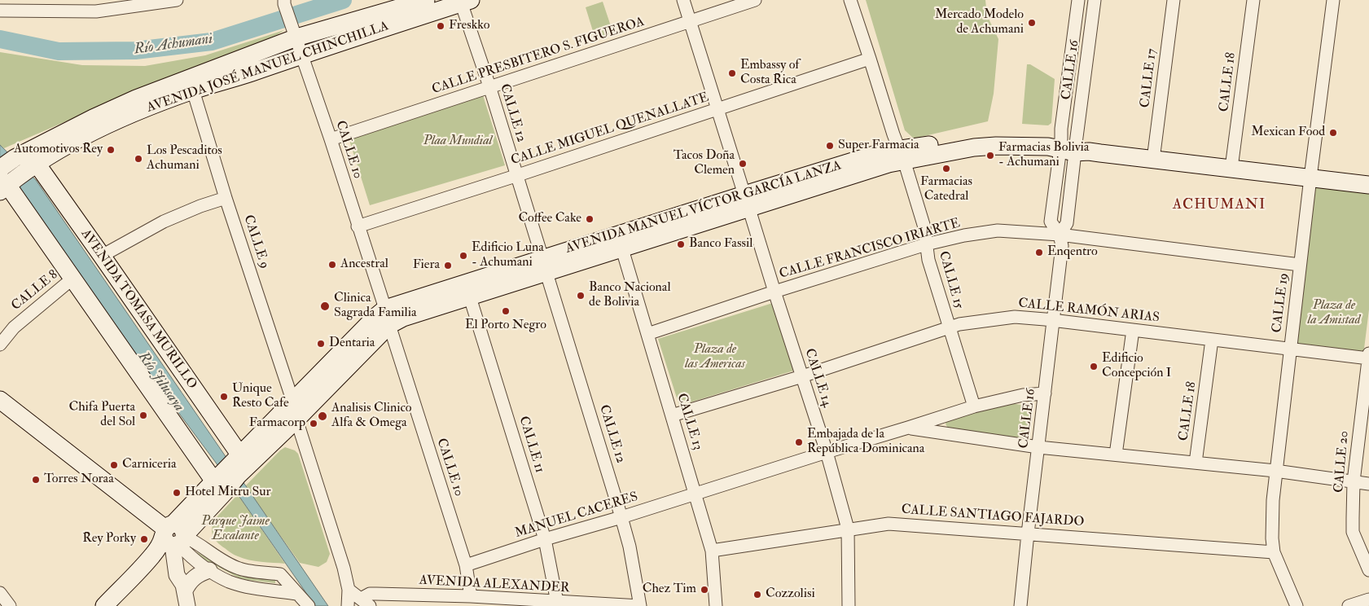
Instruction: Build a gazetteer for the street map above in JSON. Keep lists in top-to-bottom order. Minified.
{"streets":{"main road":["AVENIDA JOSÉ MANUEL CHINCHILLA","AVENIDA MANUEL VÍCTOR GARCÍA LANZA","AVENIDA TOMASA MURILLO"],"street":["CALLE PRESBITERO S. FIGUEROA","CALLE 16","CALLE 17","CALLE 18","CALLE 12","CALLE MIGUEL QUENALLATE","CALLE 10","CALLE 9","CALLE FRANCISCO IRIARTE","CALLE 15","CALLE 8","CALLE 19","CALLE RAMÓN ARIAS","CALLE 14","CALLE 13","CALLE 11","CALLE 20","MANUEL CACERES","CALLE SANTIAGO FAJARDO","AVENIDA ALEXANDER"]},"crossings":[["CALLE PRESBITERO S. FIGUEROA","CALLE 12"],["CALLE PRESBITERO S. FIGUEROA","CALLE 10"],["CALLE PRESBITERO S. FIGUEROA","CALLE 14"],["AVENIDA JOSÉ MANUEL CHINCHILLA","CALLE 12"],["AVENIDA JOSÉ MANUEL CHINCHILLA","CALLE 10"],["AVENIDA JOSÉ MANUEL CHINCHILLA","CALLE 9"],["AVENIDA JOSÉ MANUEL CHINCHILLA","AVENIDA TOMASA MURILLO"],["CALLE 16","AVENIDA MANUEL VÍCTOR GARCÍA LANZA"],["CALLE 16","CALLE FRANCISCO IRIARTE"],["CALLE 16","CALLE RAMÓN ARIAS"],["CALLE 16","MANUEL CACERES"],["CALLE 16","CALLE SANTIAGO FAJARDO"],["CALLE 17","AVENIDA MANUEL VÍCTOR GARCÍA LANZA"],["CALLE 18","AVENIDA MANUEL VÍCTOR GARCÍA LANZA"],["CALLE 18","CALLE RAMÓN ARIAS"],["CALLE 12","CALLE MIGUEL QUENALLATE"],["CALLE 12","AVENIDA MANUEL VÍCTOR GARCÍA LANZA"],["CALLE 12","MANUEL CACERES"],["CALLE 12","AVENIDA ALEXANDER"],["CALLE MIGUEL QUENALLATE","CALLE 10"],["CALLE MIGUEL QUENALLATE","CALLE 15"],["CALLE MIGUEL QUENALLATE","CALLE 14"],["CALLE 10","AVENIDA MANUEL VÍCTOR GARCÍA LANZA"],["CALLE 10","MANUEL CACERES"],["CALLE 10","AVENIDA ALEXANDER"],["AVENIDA MANUEL VÍCTOR GARCÍA LANZA","CALLE 9"],["AVENIDA MANUEL VÍCTOR GARCÍA LANZA","CALLE 15"],["AVENIDA MANUEL VÍCTOR GARCÍA LANZA","CALLE 19"],["AVENIDA MANUEL VÍCTOR GARCÍA LANZA","AVENIDA TOMASA MURILLO"],["AVENIDA MANUEL VÍCTOR GARCÍA LANZA","CALLE 14"],["AVENIDA MANUEL VÍCTOR GARCÍA LANZA","CALLE 13"],["AVENIDA MANUEL VÍCTOR GARCÍA LANZA","CALLE 11"],["CALLE FRANCISCO IRIARTE","CALLE 15"],["CALLE FRANCISCO IRIARTE","CALLE 19"],["CALLE FRANCISCO IRIARTE","CALLE 14"],["CALLE FRANCISCO IRIARTE","CALLE 13"],["CALLE 15","CALLE RAMÓN ARIAS"],["CALLE 15","MANUEL CACERES"],["CALLE 19","CALLE RAMÓN ARIAS"],["CALLE 19","CALLE SANTIAGO FAJARDO"],["CALLE RAMÓN ARIAS","CALLE 14"],["CALLE RAMÓN ARIAS","CALLE 13"],["CALLE RAMÓN ARIAS","CALLE 20"],["CALLE 14","MANUEL CACERES"],["CALLE 14","CALLE SANTIAGO FAJARDO"],["CALLE 13","MANUEL CACERES"],["CALLE 13","CALLE SANTIAGO FAJARDO"],["CALLE 11","MANUEL CACERES"],["CALLE 11","AVENIDA ALEXANDER"]],"districts":["ACHUMANI"],"water":["Río Achumani","Río Jilusaya"],"parks":["Plaa Mundial","Plaza de la Amistad","Plaza de las Americas","Parque Jaime Escalante"],"places":["Mercado Modelo de Achumani","Freskko","Embassy of Costa Rica","Mexican Food","Super Farmacia","Automotivos Rey","Farmacias Bolivia - Achumani","Los Pescaditos Achumani","Tacos Doña Clemen","Farmacias Catedral","Coffee Cake","Banco Fassil","Enqentro","Edificio Luna - Achumani","Ancestral","Fiera","Banco Nacional de Bolivia","Clinica Sagrada Familia","El Porto Negro","Dentaria","Edificio Concepción I","Unique Resto Cafe","Chifa Puerta del Sol","Analisis Clinico Alfa & Omega","Farmacorp","Embajada de la República Dominicana","Carniceria","Torres Noraa","Hotel Mitru Sur","Rey Porky","Chez Tim","Cozzolisi"]}
